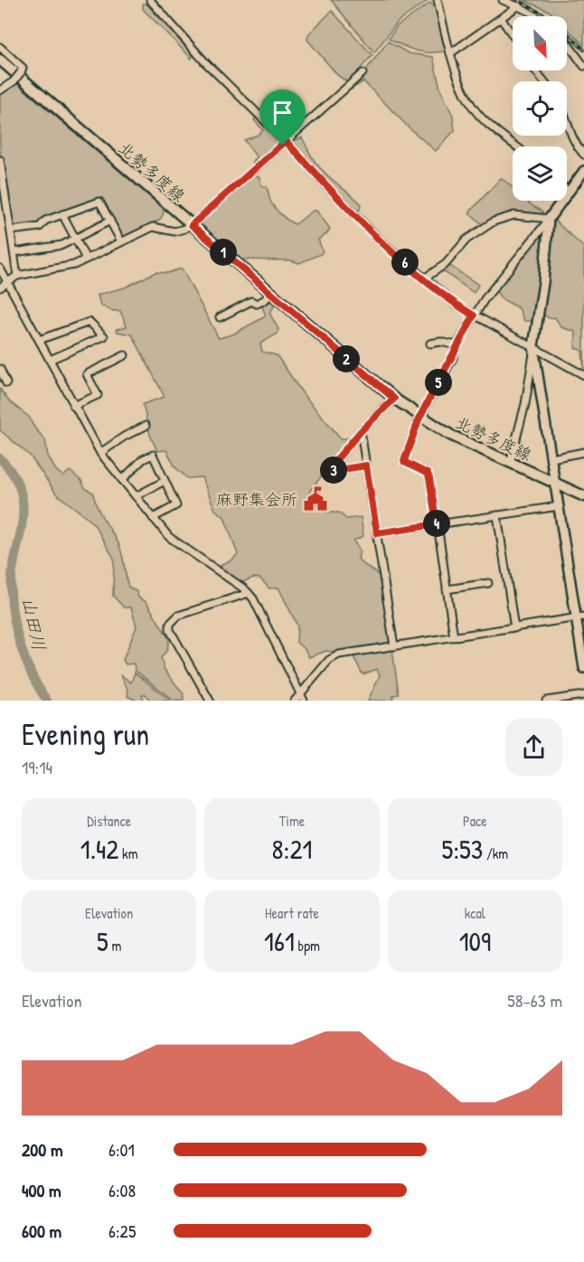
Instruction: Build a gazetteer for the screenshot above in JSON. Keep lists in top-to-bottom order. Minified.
{"streets":{"main road":["北勢多度線"]},"water":["山田川"],"places":{"public building":["麻野集会所"]},"north":"bottom right","page":{"pins":["1","6","2","5","3","4"],"heading":["Evening run","19:14"],"stats":[["Distance","1.42 km"],["Time","8:21"],["Pace","5:53 /km"],["Elevation","5 m"],["Heart rate","161 bpm"],["kcal","109"]],"chart":["Elevation","58–63 m"],"list":[{"name":"200 m","note":"6:01"},{"name":"400 m","note":"6:08"},{"name":"600 m","note":"6:25"}]}}
